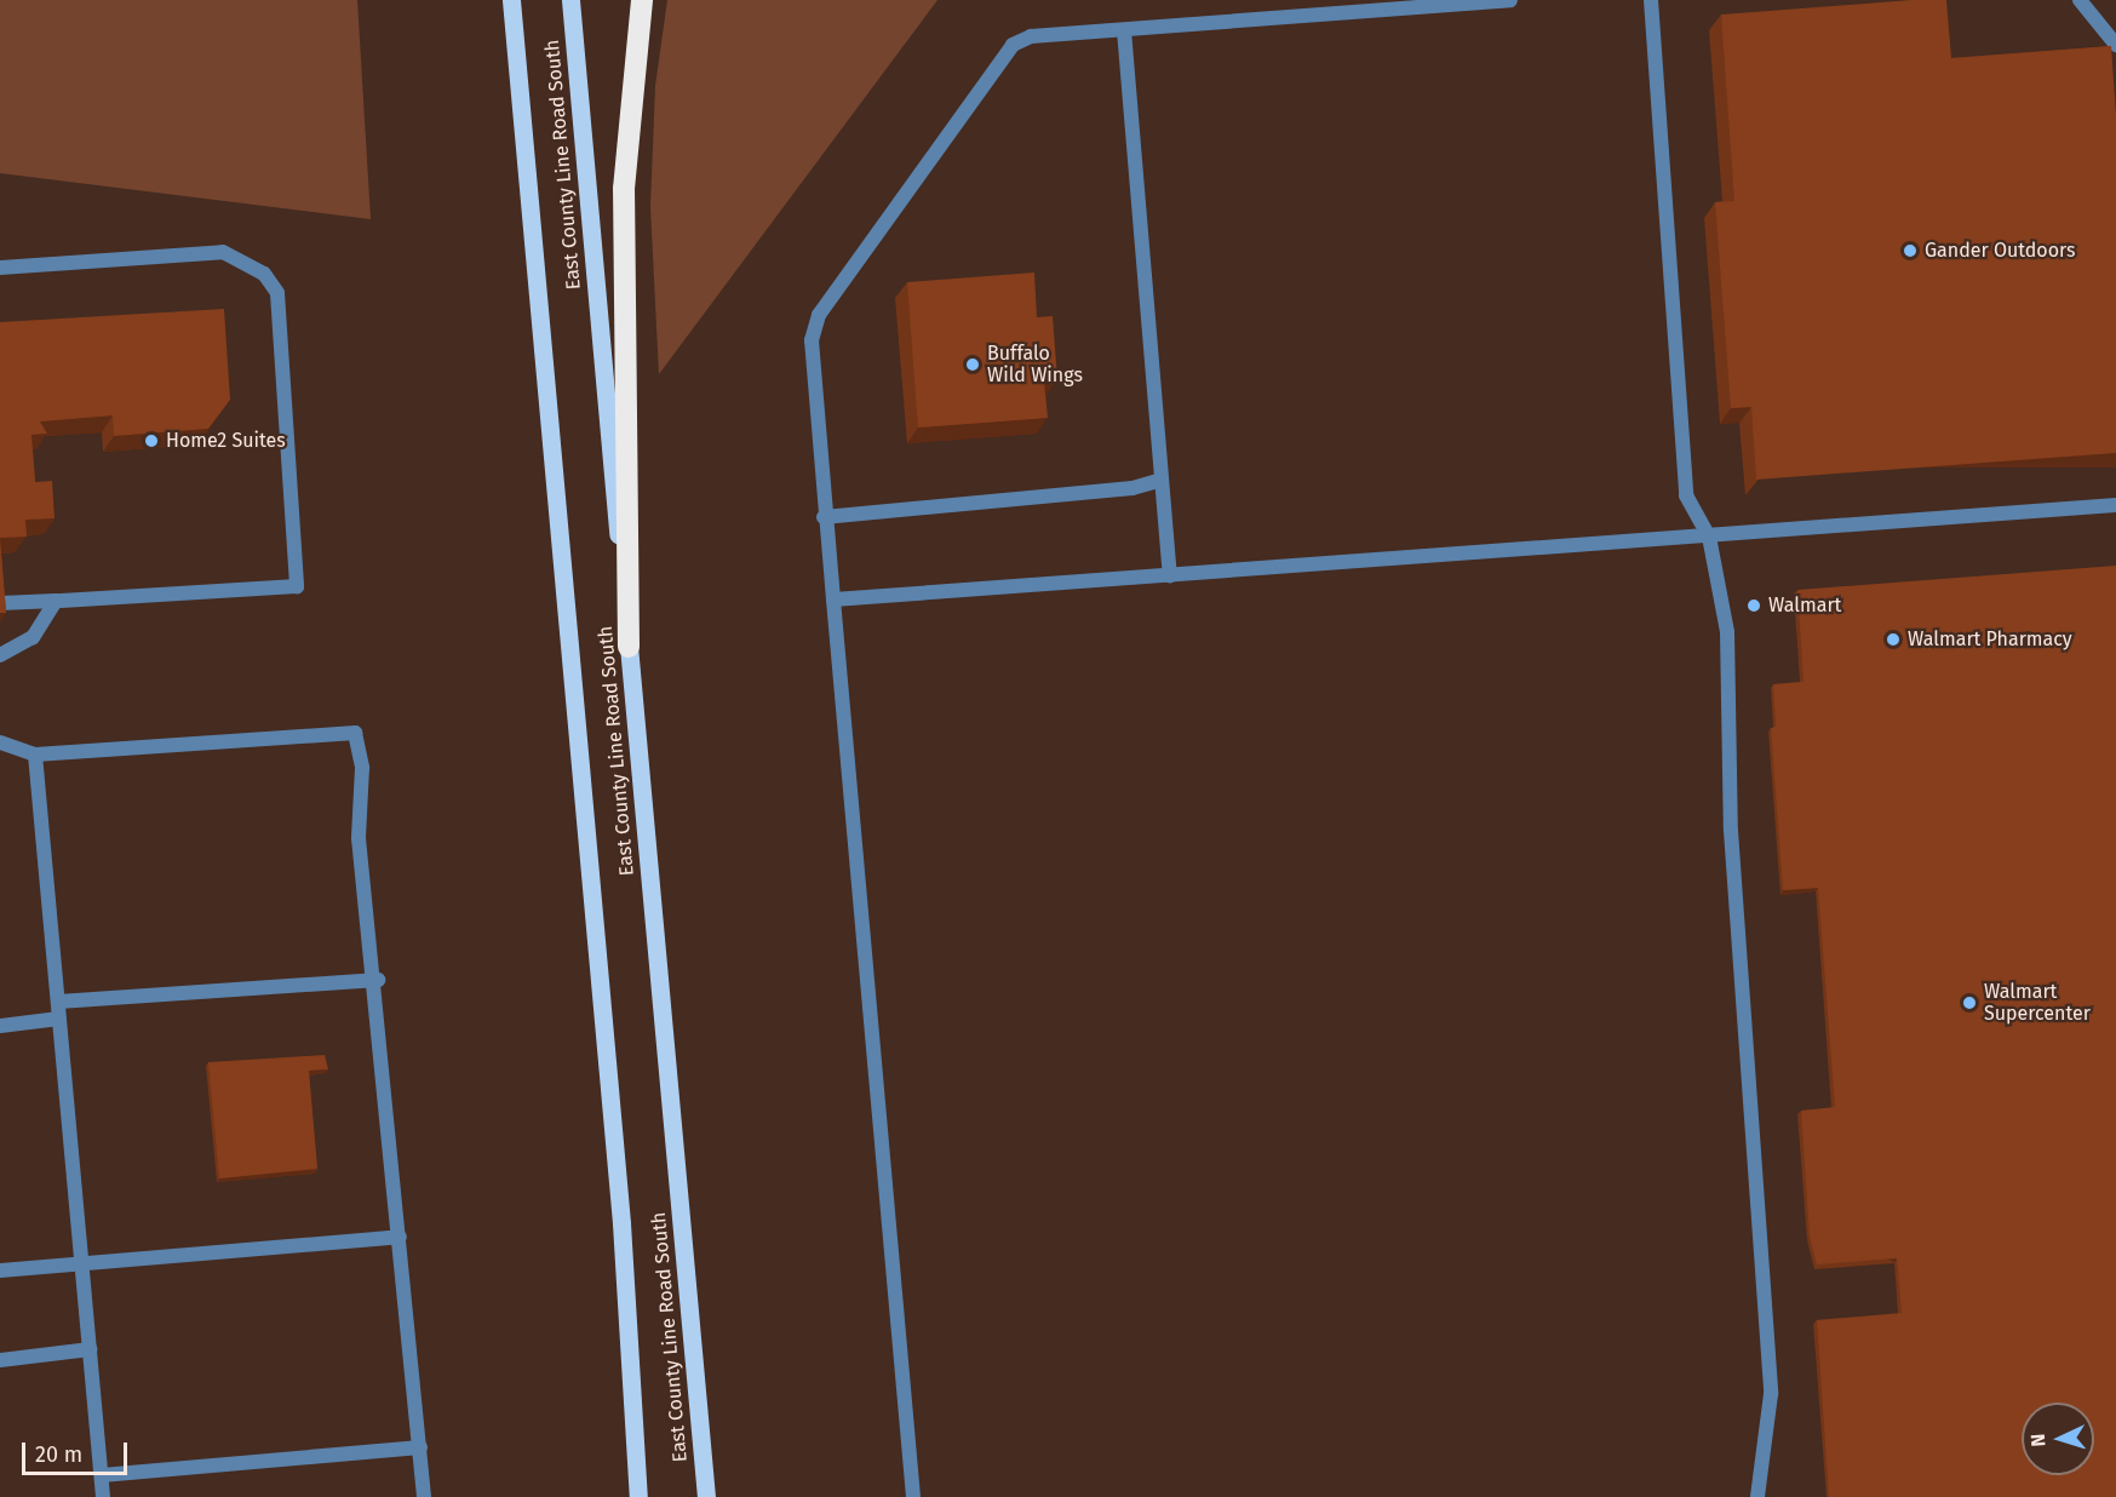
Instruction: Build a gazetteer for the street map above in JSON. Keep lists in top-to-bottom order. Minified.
{"streets":{"main road":["East County Line Road South"]},"places":["Gander Outdoors","Buffalo Wild Wings","Home2 Suites","Walmart","Walmart Pharmacy","Walmart Supercenter"],"scale_bar":"20 m","north":"left"}
